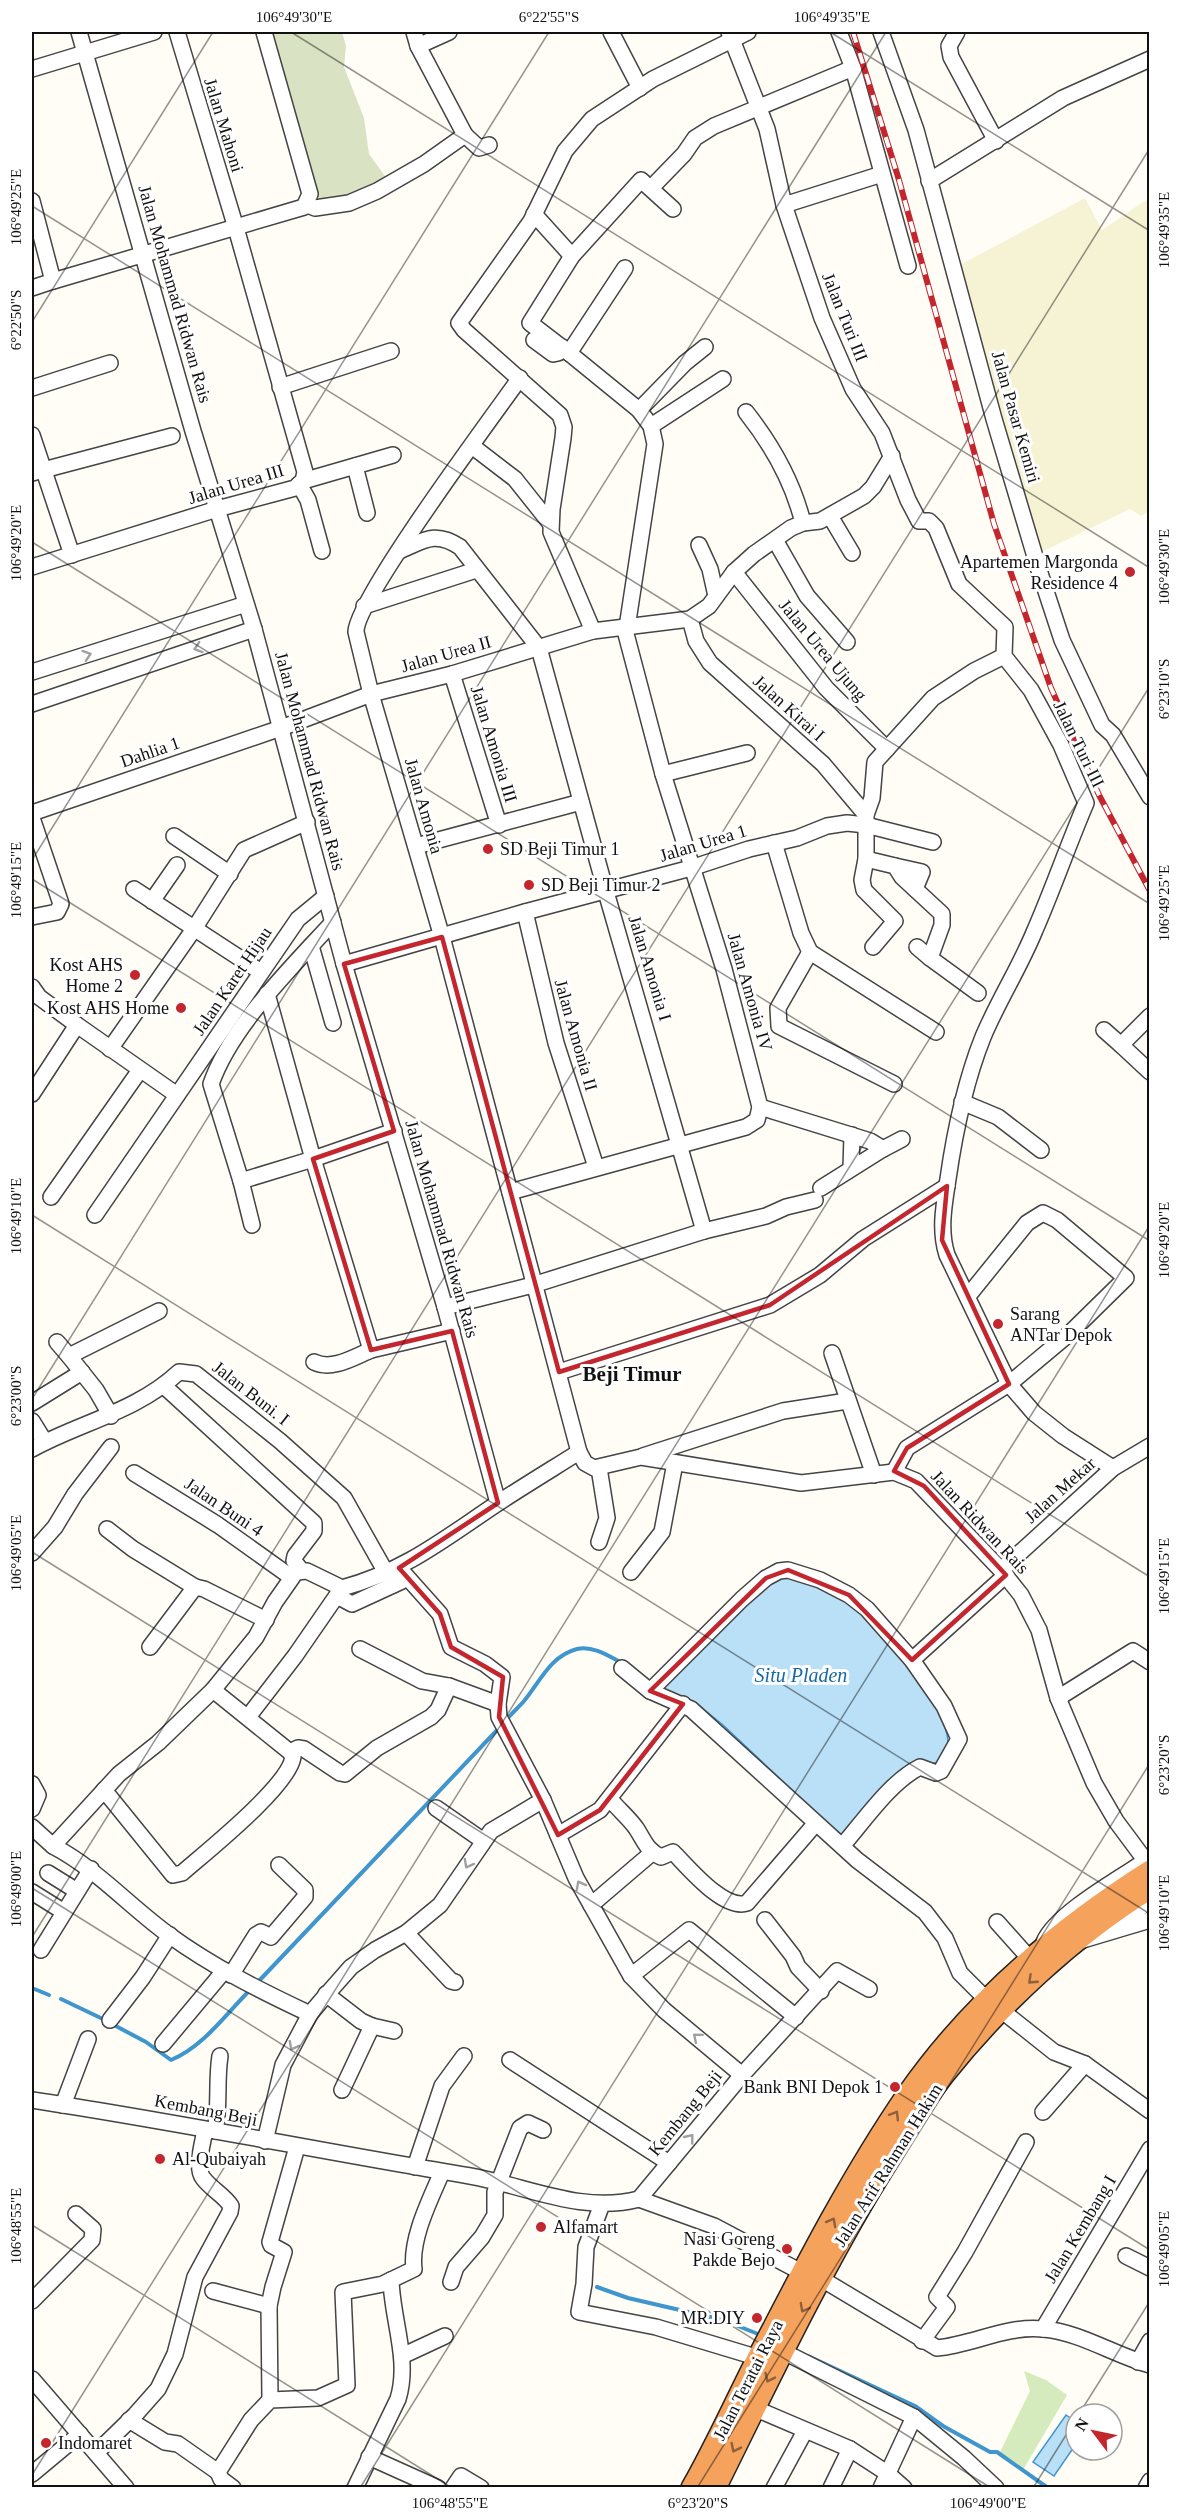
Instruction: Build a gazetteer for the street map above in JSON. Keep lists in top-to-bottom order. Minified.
{"streets":{"highway":["Jalan Arif Rahman Hakim","Jalan Teratai Raya"],"street":["Jalan Mahoni","Jalan Mohammad Ridwan Rais","Jalan Turi III","Jalan Pasar Kemiri","Jalan Urea III","Jalan Urea Ujung","Jalan Urea II","Jalan Kirai I","Jalan Amonia III","Dahlia 1","Jalan Amonia","Jalan Urea 1","Jalan Amonia I","Jalan Karet Hijau","Jalan Amonia IV","Jalan Amonia II","Jalan Buni. I","Jalan Mekar","Jalan Buni 4","Jalan Ridwan Rais","Kembang Beji","Jalan Kembang I"]},"crossings":[["Jalan Mahoni","Jalan Urea III"],["Jalan Mohammad Ridwan Rais","Jalan Urea III"],["Jalan Mohammad Ridwan Rais","Jalan Urea II"],["Jalan Mohammad Ridwan Rais","Dahlia 1"],["Jalan Mohammad Ridwan Rais","Jalan Urea 1"],["Jalan Mohammad Ridwan Rais","Jalan Karet Hijau"],["Jalan Turi III","Jalan Mekar"],["Jalan Urea II","Jalan Amonia III"],["Jalan Urea II","Dahlia 1"],["Jalan Urea II","Jalan Amonia"],["Jalan Urea II","Jalan Amonia I"],["Jalan Urea II","Jalan Amonia IV"],["Jalan Kirai I","Jalan Urea 1"],["Jalan Amonia","Jalan Urea 1"],["Jalan Urea 1","Jalan Amonia I"],["Jalan Urea 1","Jalan Amonia IV"],["Jalan Urea 1","Jalan Amonia II"],["Jalan Mekar","Jalan Ridwan Rais"],["Jalan Ridwan Rais","Jalan Arif Rahman Hakim"],["Jalan Arif Rahman Hakim","Jalan Teratai Raya"]],"districts":["Beji Timur"],"water":["Situ Pladen"],"places":["Apartemen Margonda Residence 4","SD Beji Timur 1","SD Beji Timur 2","Kost AHS Home 2","Kost AHS Home","Sarang ANTar Depok","Bank BNI Depok 1","Al-Qubaiyah","Alfamart","Nasi Goreng Pakde Bejo","MR.DIY","Indomaret"],"north":"top left","coordinates":["106°49'30\"E","6°22'55\"S","106°49'35\"E","106°49'25\"E","6°22'50\"S","106°49'20\"E","6°23'10\"S","106°49'15\"E","106°49'10\"E","6°23'00\"S","106°49'05\"E","6°23'20\"S","106°49'00\"E","106°48'55\"E"]}
